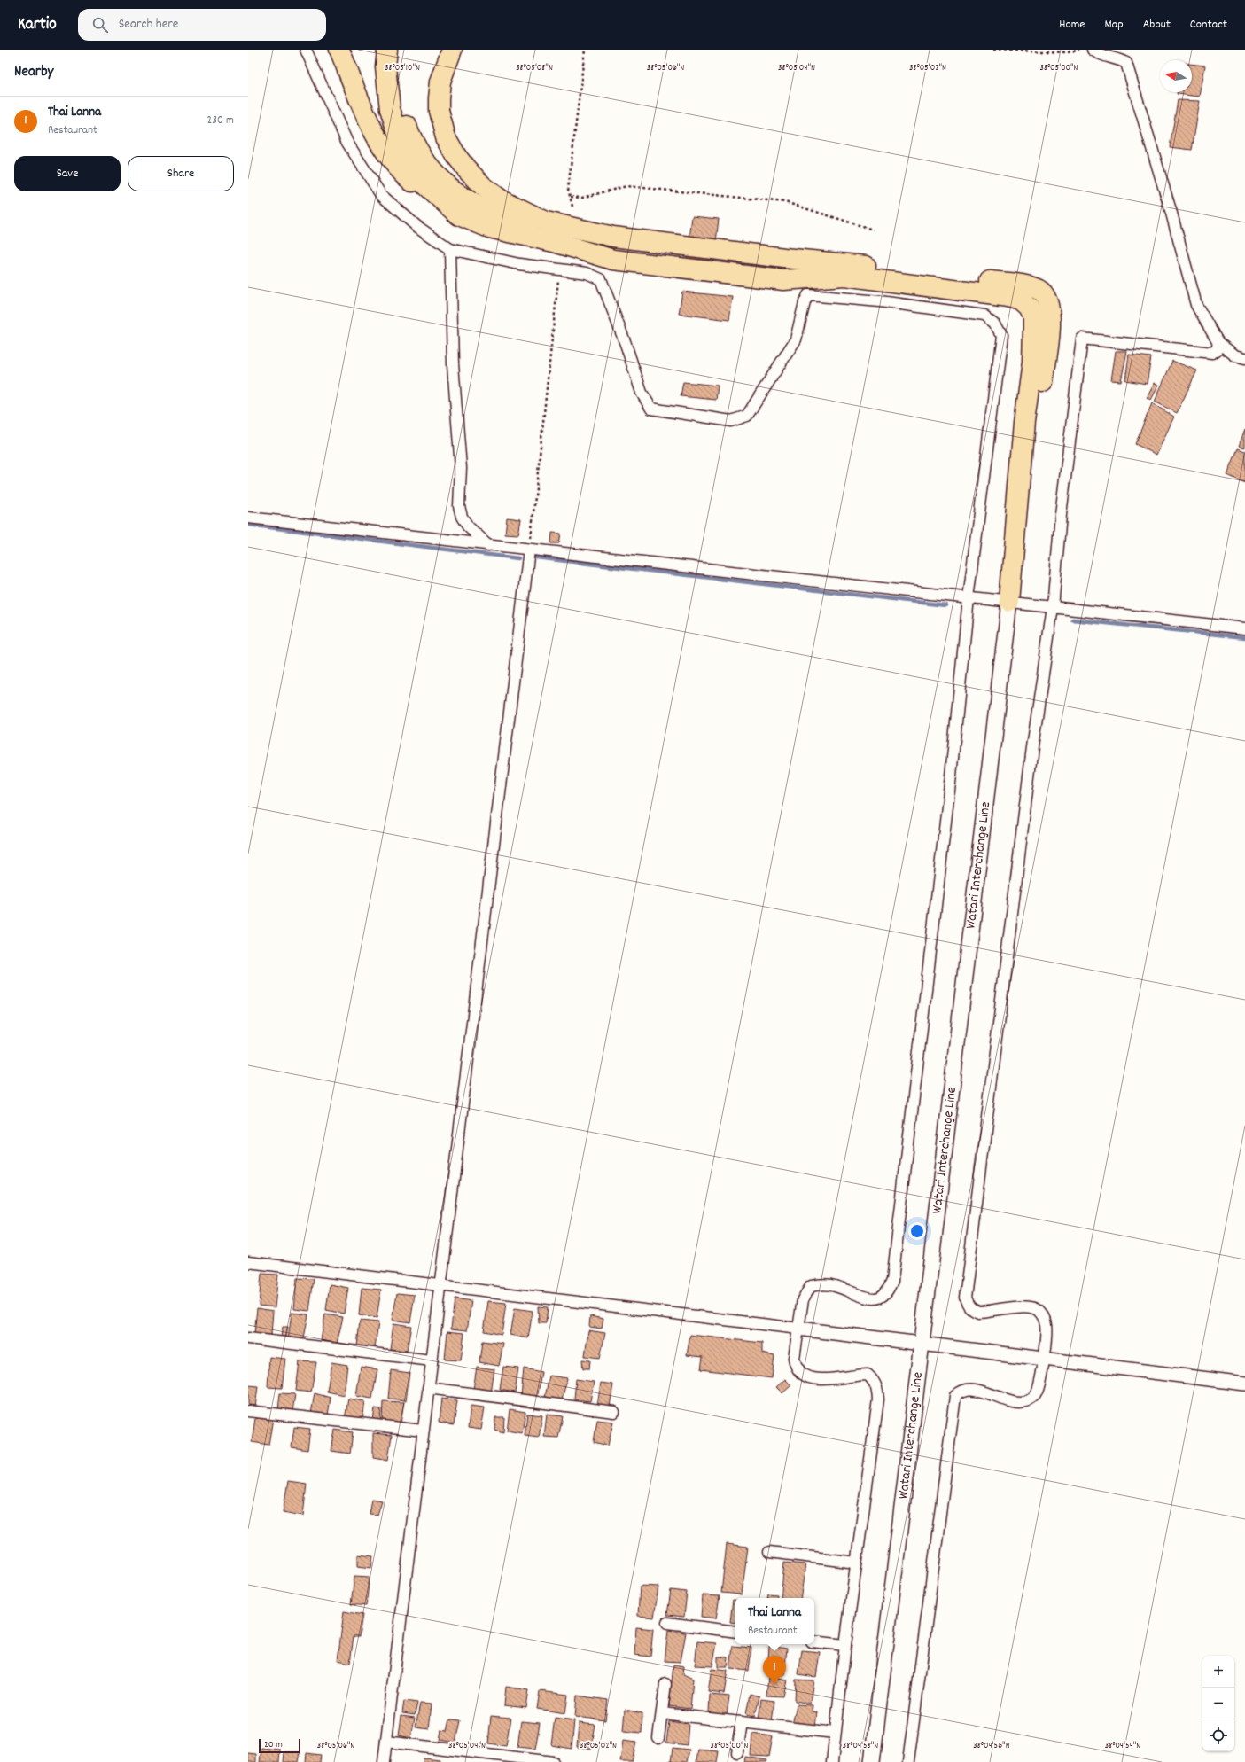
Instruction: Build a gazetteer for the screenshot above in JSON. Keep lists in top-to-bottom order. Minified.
{"streets":{"main road":["Watari Interchange Line"]},"scale_bar":"20 m","north":"left","page":{"header":"Kartio","search":"Search here","nav":["Home","Map","About","Contact"],"heading":"Nearby","list":[{"mark":"1","name":"Thai Lanna","note":"Restaurant","value":"230 m"}],"buttons":["Save","Share"],"popup":["Thai Lanna","Restaurant"],"map_buttons":["+","−"],"pins":"1","scale":"20 m"},"coordinates":["38°05'10\"N","38°05'08\"N","38°05'06\"N","38°05'04\"N","38°05'02\"N","38°05'00\"N","38°04'58\"N","38°04'56\"N","38°04'54\"N"]}
